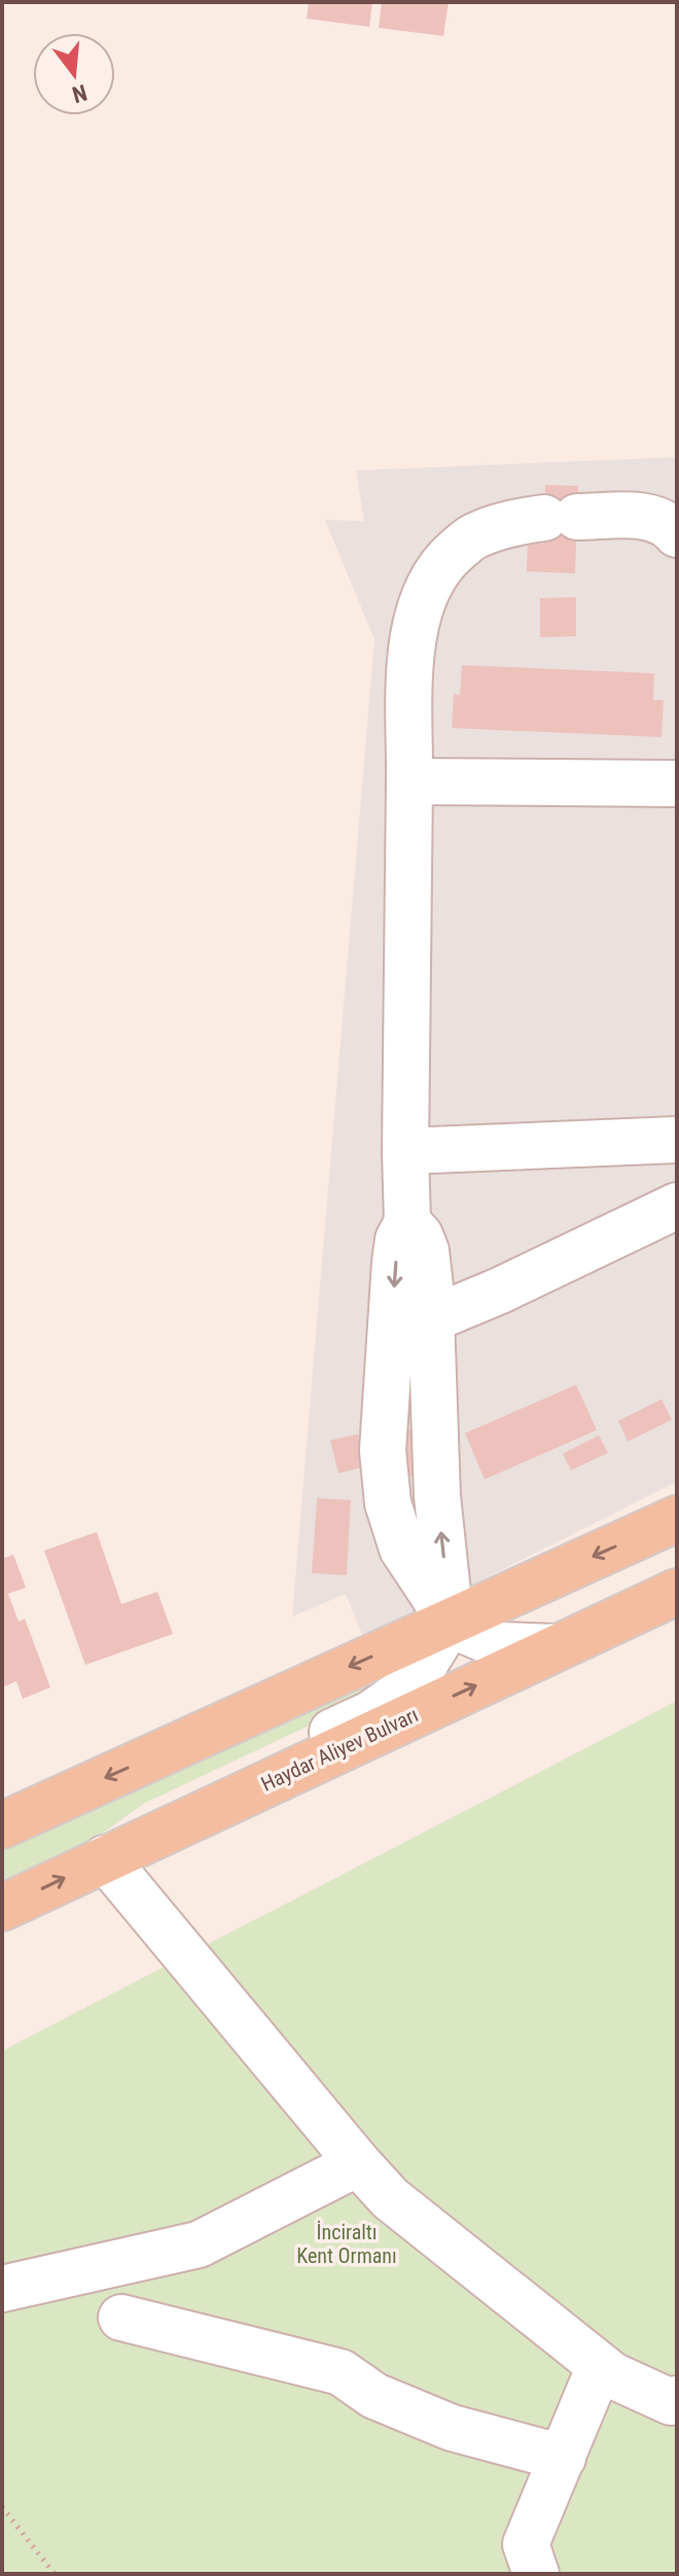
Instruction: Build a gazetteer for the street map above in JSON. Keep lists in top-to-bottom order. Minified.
{"streets":{"main road":["Haydar Aliyev Bulvarı"]},"parks":["İnciraltı Kent Ormanı"],"north":"bottom"}
